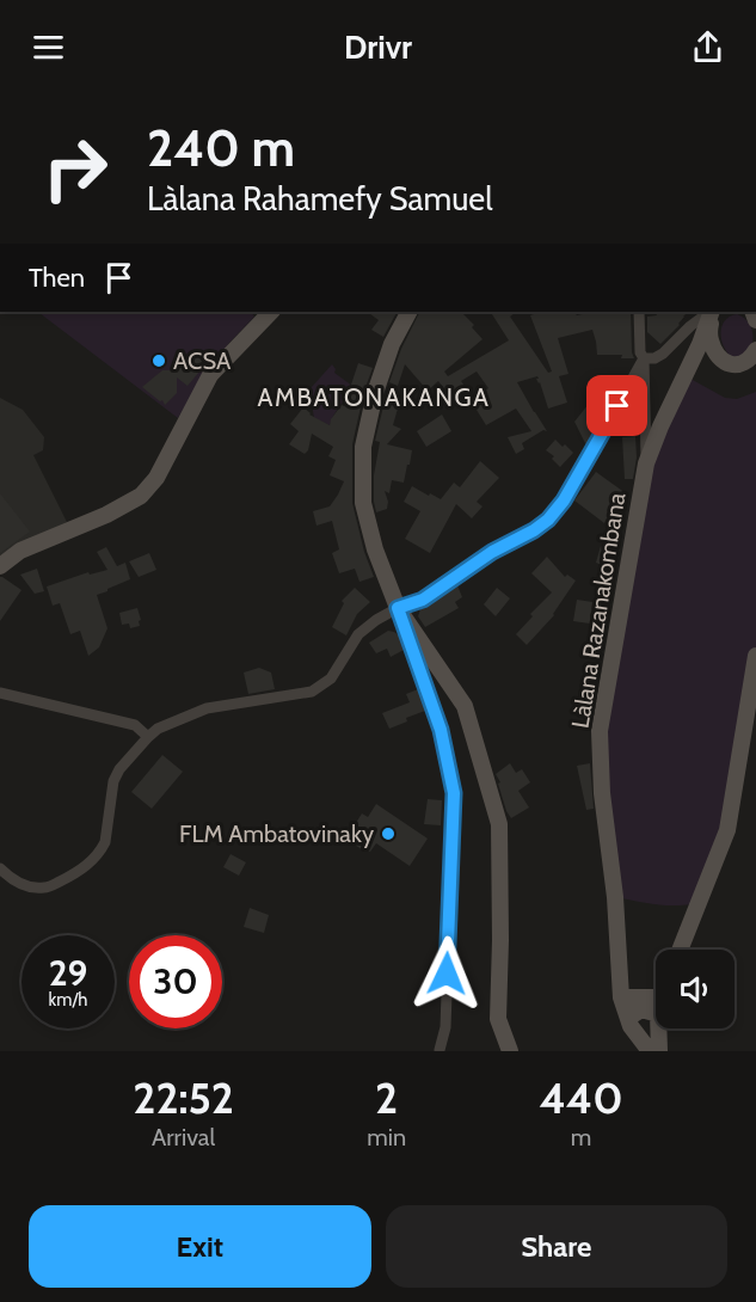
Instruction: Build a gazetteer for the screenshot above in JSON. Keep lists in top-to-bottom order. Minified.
{"streets":{"main road":["Làlana Razanakombana"]},"districts":["AMBATONAKANGA"],"places":["ACSA","FLM Ambatovinaky"],"page":{"header":"Drivr","turn":["240 m","Làlana Rahamefy Samuel"],"then":"Then","speed":"29 km/h","limit":"30","eta":["22:52","Arrival","2","min","440","m"],"buttons":["Exit","Share"]}}
